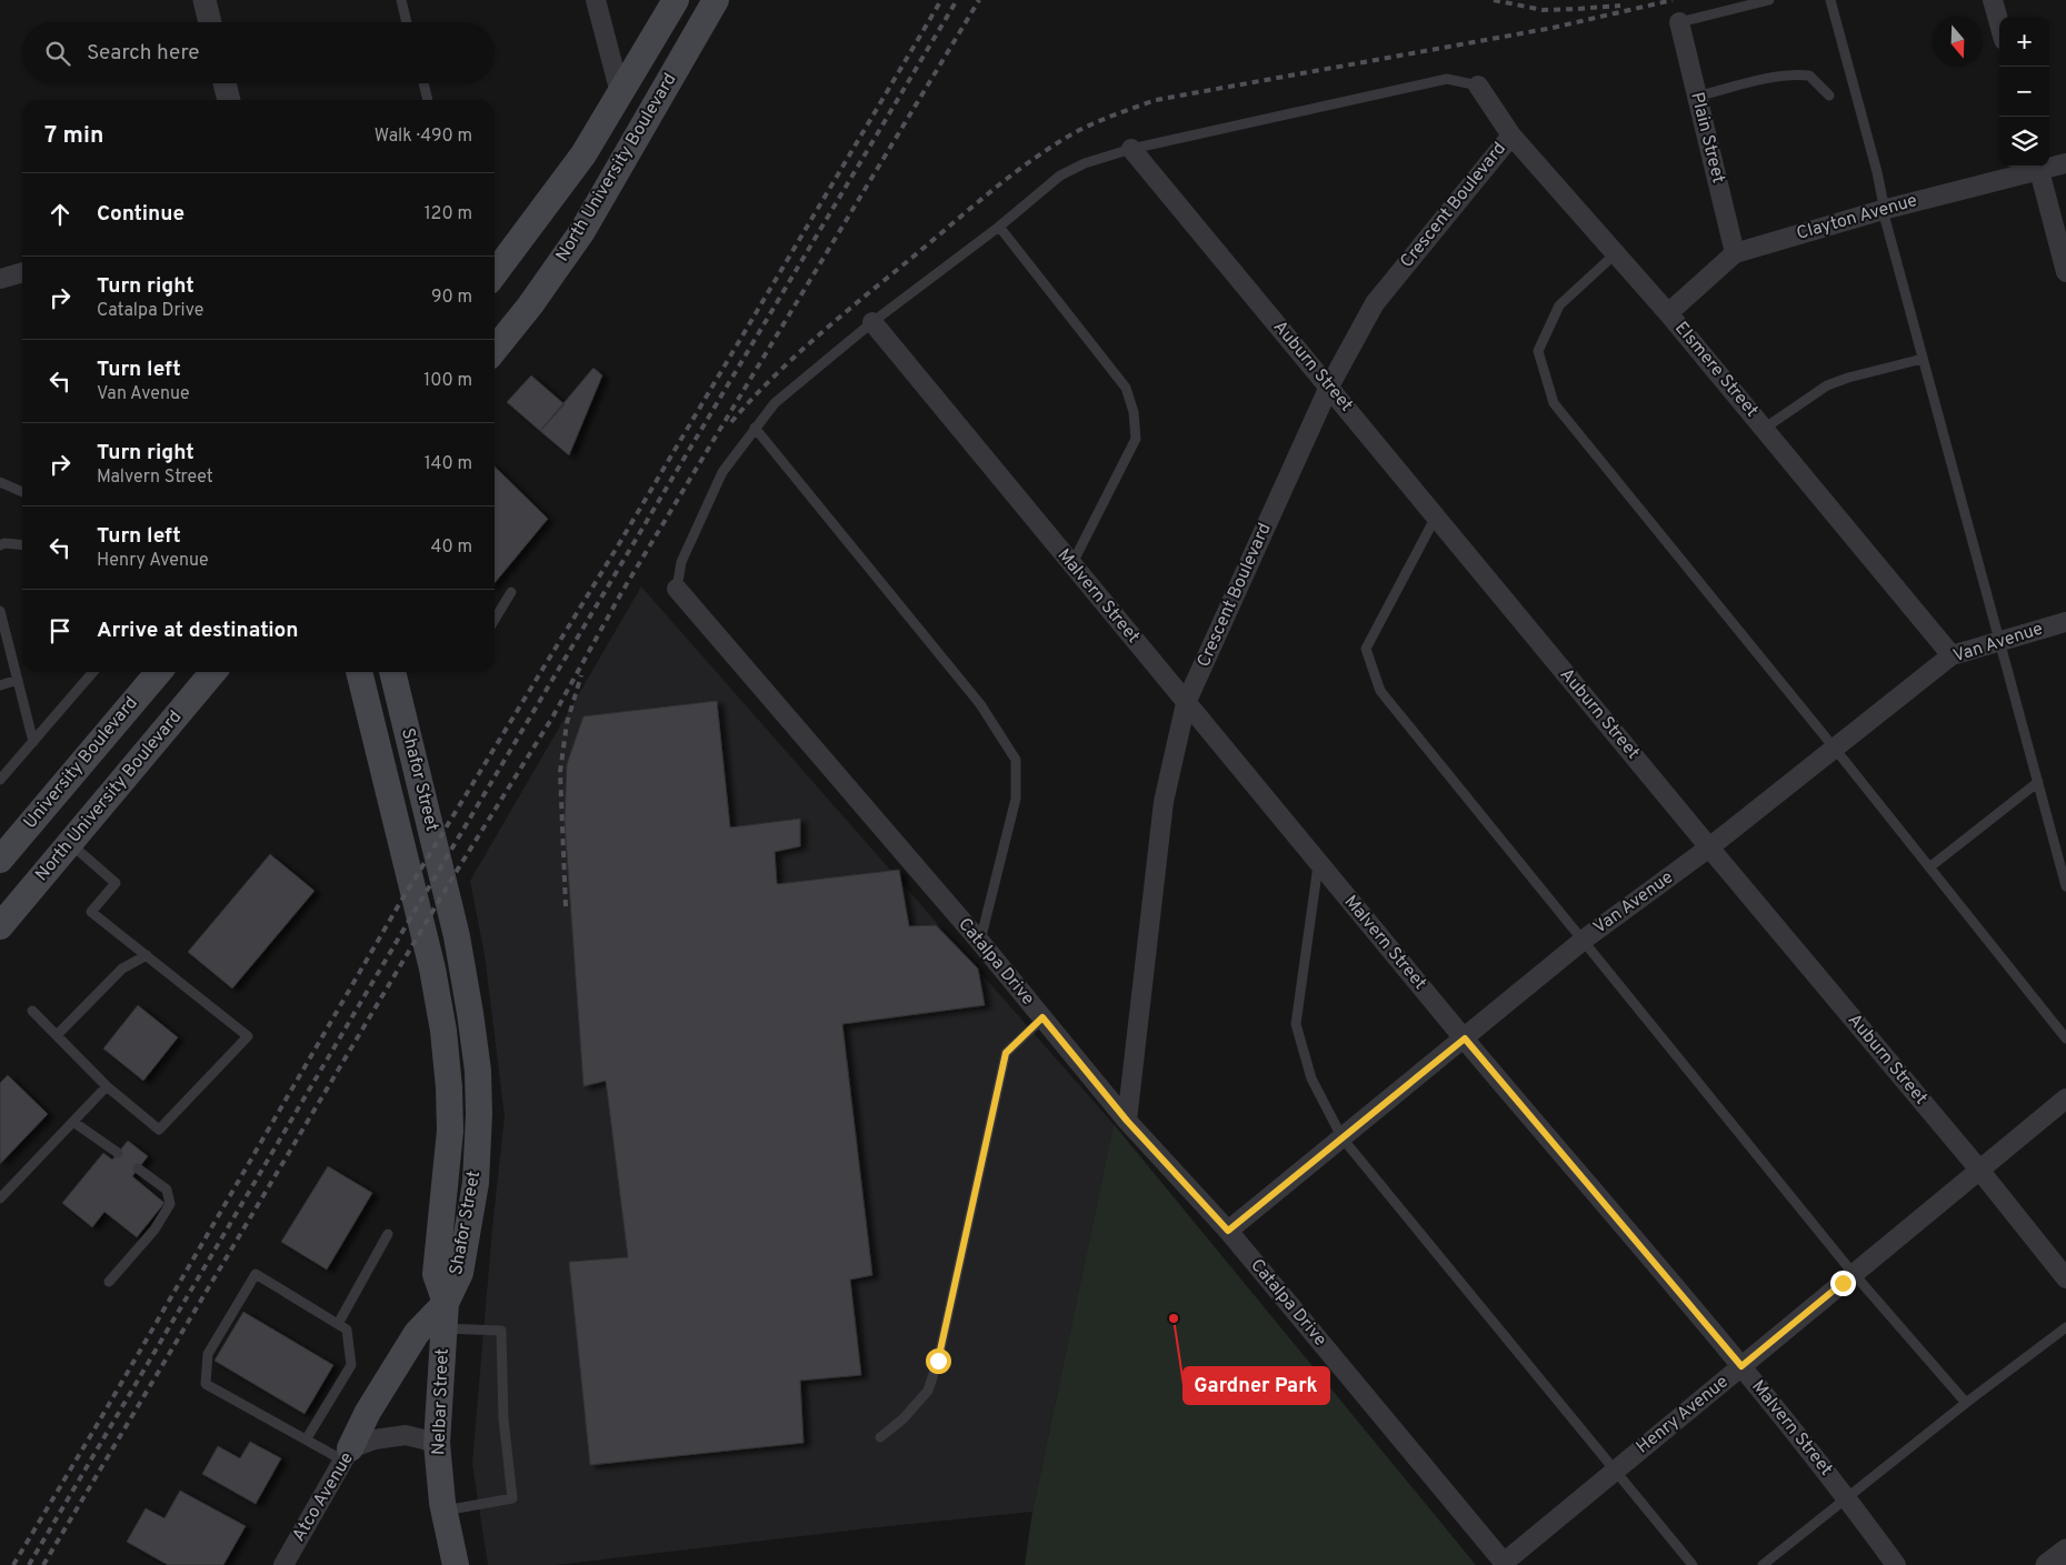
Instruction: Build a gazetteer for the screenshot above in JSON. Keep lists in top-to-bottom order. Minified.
{"streets":{"main road":["North University Boulevard","University Boulevard","Shafor Street","Nelbar Street"],"street":["Plain Street","Crescent Boulevard","Clayton Avenue","Auburn Street","Elsmere Street","Malvern Street","Van Avenue","Catalpa Drive","Henry Avenue","Atco Avenue"]},"crossings":[["Plain Street","Clayton Avenue"],["Crescent Boulevard","Auburn Street"],["Crescent Boulevard","Elsmere Street"],["Crescent Boulevard","Malvern Street"],["Crescent Boulevard","Catalpa Drive"],["Clayton Avenue","Elsmere Street"],["Auburn Street","Van Avenue"],["Auburn Street","Henry Avenue"],["Elsmere Street","Van Avenue"],["Malvern Street","Van Avenue"],["Malvern Street","Henry Avenue"],["Van Avenue","Catalpa Drive"],["Shafor Street","Nelbar Street"],["Catalpa Drive","Henry Avenue"],["Nelbar Street","Atco Avenue"]],"places":["Gardner Park"],"north":"bottom","page":{"map_buttons":["+","−"],"search":"Search here","heading":["7 min","Walk · 490 m"],"list":[["Continue","120 m"],["Turn right","Catalpa Drive","90 m"],["Turn left","Van Avenue","100 m"],["Turn right","Malvern Street","140 m"],["Turn left","Henry Avenue","40 m"],"Arrive at destination"]}}
